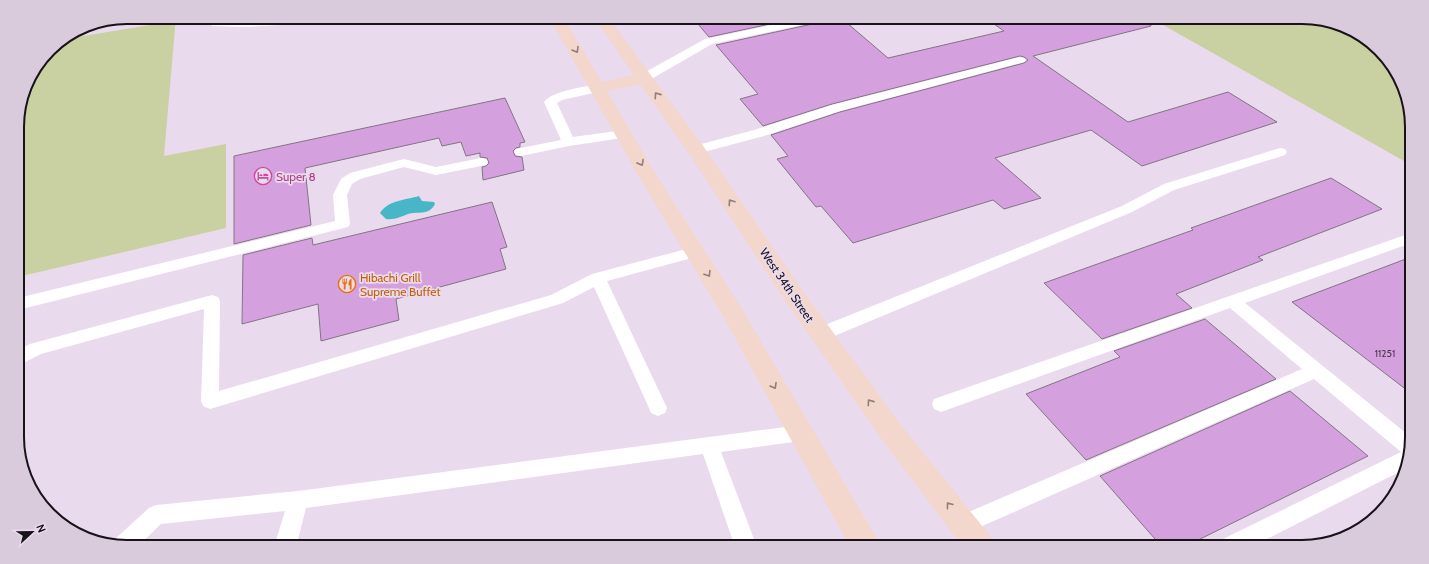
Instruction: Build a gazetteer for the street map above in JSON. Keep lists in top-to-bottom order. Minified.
{"streets":{"main road":["West 34th Street"]},"places":{"hotel":["Super 8"],"restaurant":["Hibachi Grill Supreme Buffet"]},"house_numbers":["11251"],"north":"right"}
